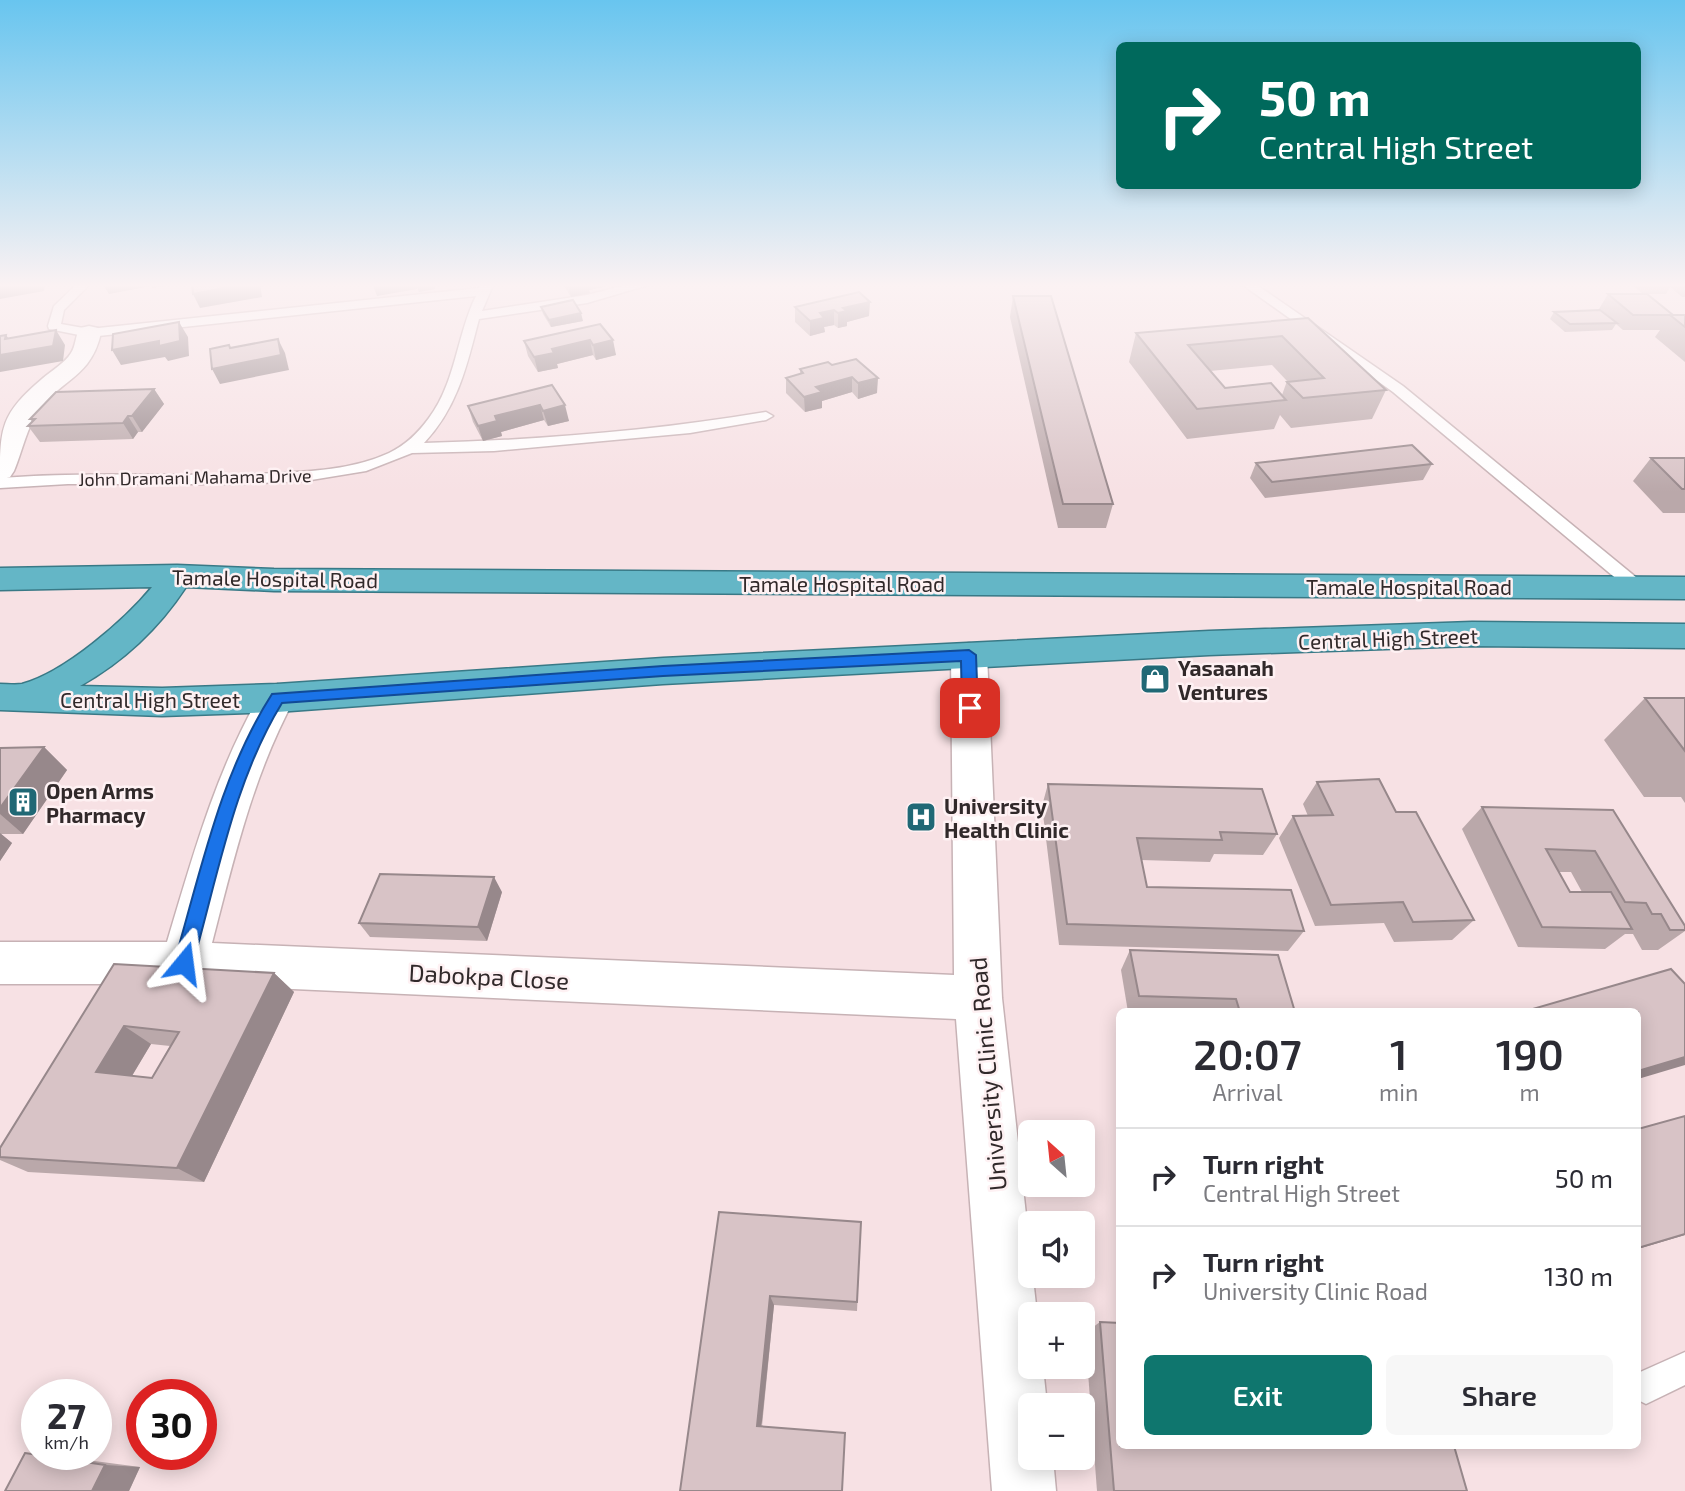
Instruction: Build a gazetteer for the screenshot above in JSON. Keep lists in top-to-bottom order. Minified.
{"streets":{"highway":["Tamale Hospital Road","Central High Street"],"street":["Dabokpa Close","University Clinic Road"],"lane":["John Dramani Mahama Drive"]},"crossings":[["Central High Street","University Clinic Road"],["Dabokpa Close","University Clinic Road"]],"places":{"shop":["Yasaanah Ventures"],"building":["Open Arms Pharmacy"],"hospital":["University Health Clinic"]},"north":"top left","page":{"turn":["50 m","Central High Street"],"eta":["20:07","Arrival","1","min","190","m"],"map_buttons":["+","−"],"list":[{"name":"Turn right","note":"Central High Street","value":"50 m"},{"name":"Turn right","note":"University Clinic Road","value":"130 m"}],"buttons":["Exit","Share"],"speed":"27 km/h","limit":"30"}}
